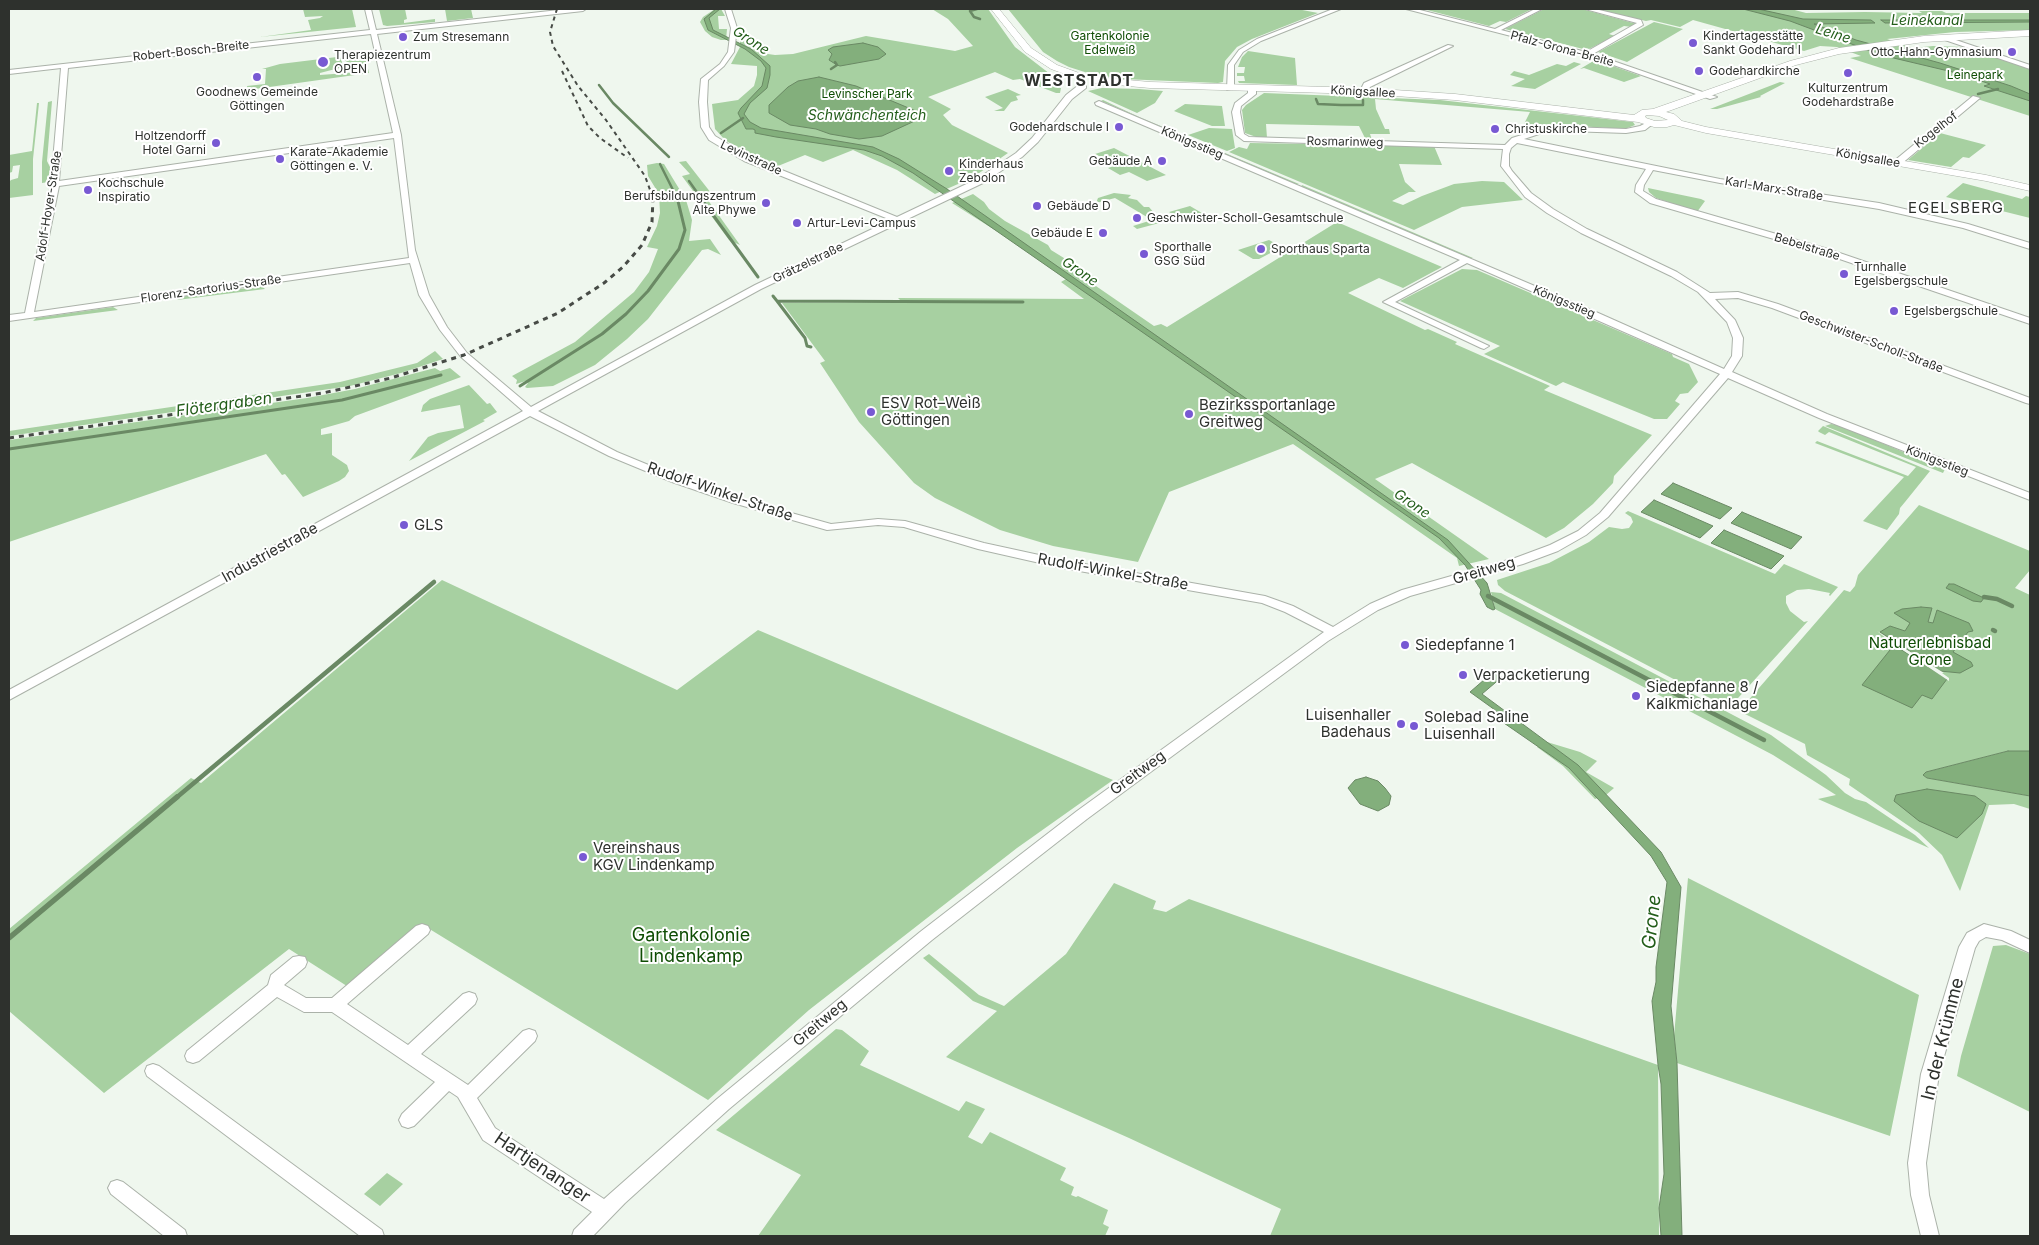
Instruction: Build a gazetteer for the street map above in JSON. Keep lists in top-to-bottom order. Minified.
{"streets":{"street":["Pfalz-Grona-Breite","Robert-Bosch-Breite","Königsallee","Kogelhof","Rosmarinweg","Königsstieg","Levinstraße","Karl-Marx-Straße","Adolf-Hoyer-Straße","Bebelstraße","Grätzelstraße","Florenz-Sartorius-Straße","Geschwister-Scholl-Straße","Rudolf-Winkel-Straße","Industriestraße","Greitweg","In der Krümme","Hartjenanger"]},"crossings":[["Robert-Bosch-Breite","Adolf-Hoyer-Straße"],["Robert-Bosch-Breite","Rudolf-Winkel-Straße"],["Königsallee","Kogelhof"],["Königsallee","Rosmarinweg"],["Königsallee","Grätzelstraße"],["Rosmarinweg","Greitweg"],["Königsstieg","Greitweg"],["Levinstraße","Grätzelstraße"],["Karl-Marx-Straße","Bebelstraße"],["Adolf-Hoyer-Straße","Florenz-Sartorius-Straße"],["Grätzelstraße","Rudolf-Winkel-Straße"],["Grätzelstraße","Industriestraße"],["Florenz-Sartorius-Straße","Rudolf-Winkel-Straße"],["Geschwister-Scholl-Straße","Greitweg"],["Rudolf-Winkel-Straße","Industriestraße"],["Rudolf-Winkel-Straße","Greitweg"],["Greitweg","Hartjenanger"]],"districts":["WESTSTADT","EGELSBERG"],"water":["Leinekanal","Leine","Grone","Schwänchenteich","Flötergraben"],"parks":["Gartenkolonie Edelweiß","Leinepark","Levinscher Park","Naturerlebnisbad Grone","Gartenkolonie Lindenkamp"],"places":["Zum Stresemann","Kindertagesstätte Sankt Godehard I","Otto-Hahn-Gymnasium","Therapiezentrum OPEN","Godehardkirche","Kulturzentrum Godehardstraße","Goodnews Gemeinde Göttingen","Godehardschule I","Christuskirche","Holtzendorff Hotel Garni","Karate-Akademie Göttingen e. V.","Gebäude A","Kinderhaus Zebolon","Kochschule Inspiratio","Berufsbildungszentrum Alte Phywe","Gebäude D","Geschwister-Scholl-Gesamtschule","Artur-Levi-Campus","Gebäude E","Sporthaus Sparta","Sporthalle GSG Süd","Turnhalle Egelsbergschule","Egelsbergschule","ESV Rot–Weìß Göttingen","Bezirkssportanlage Greitweg","GLS","Siedepfanne 1","Verpacketierung","Siedepfanne 8 / Kalkmichanlage","Luisenhaller Badehaus","Solebad Saline Luisenhall","Vereinshaus KGV Lindenkamp"]}
